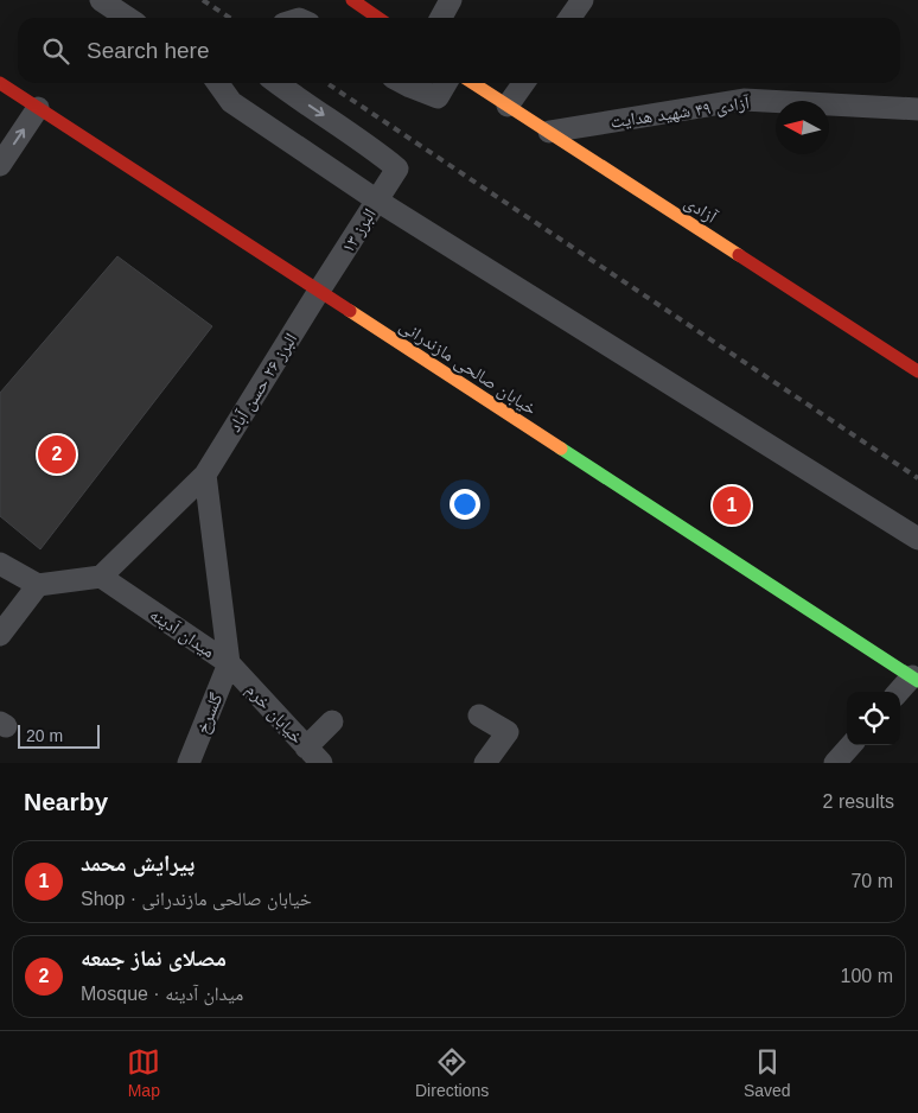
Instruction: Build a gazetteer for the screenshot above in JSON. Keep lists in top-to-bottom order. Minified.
{"streets":{"main road":["آزادی","خیابان صالحی مازندرانی"],"street":["آزادی ۴۹ شهید هدایت","البرز ۱۳","البرز ۲۶ حسن آباد","میدان آدینه","گلسرخ","خیابان خرم"]},"crossings":[["آزادی ۴۹ شهید هدایت","آزادی"],["البرز ۱۳","خیابان صالحی مازندرانی"],["البرز ۱۳","البرز ۲۶ حسن آباد"],["خیابان صالحی مازندرانی","البرز ۲۶ حسن آباد"],["البرز ۲۶ حسن آباد","میدان آدینه"],["میدان آدینه","گلسرخ"],["میدان آدینه","خیابان خرم"],["گلسرخ","خیابان خرم"]],"scale_bar":"20 m","north":"left","page":{"search":"Search here","pins":["2","1"],"scale":"20 m","heading":["Nearby","2 results"],"list":[{"mark":"1","name":"پیرایش محمد","note":"Shop · خیابان صالحی مازندرانی","value":"70 m"},{"mark":"2","name":"مصلای نماز جمعه","note":"Mosque · میدان آدینه","value":"100 m"}],"nav":["Map","Directions","Saved"]}}
